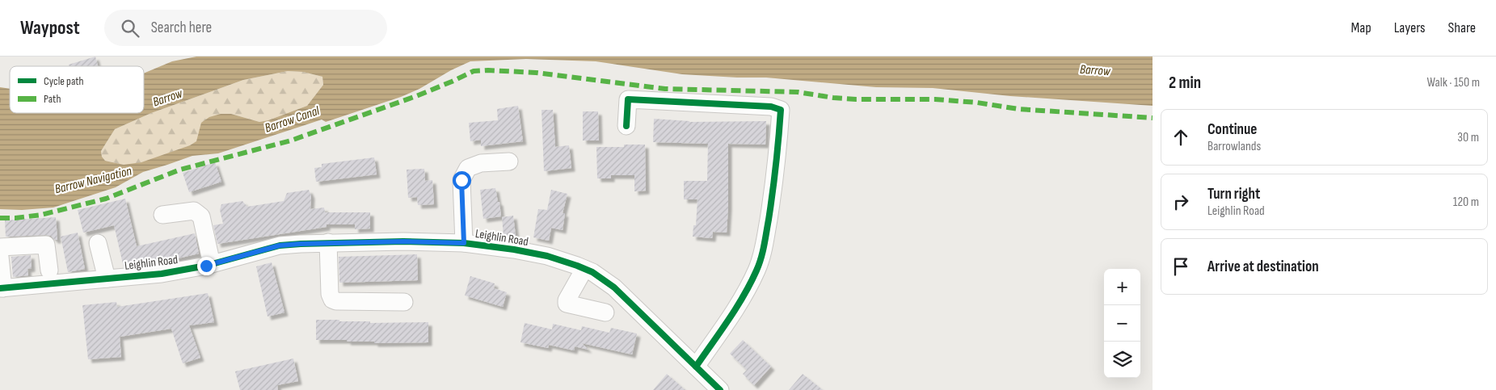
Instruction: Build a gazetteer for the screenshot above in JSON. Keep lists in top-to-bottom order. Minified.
{"streets":{"street":["Leighlin Road"]},"water":["Barrow","Barrow Canal","Barrow Navigation"],"legend":["Cycle path","Path"],"page":{"header":"Waypost","search":"Search here","nav":["Map","Layers","Share"],"heading":["2 min","Walk · 150 m"],"list":[["Continue","Barrowlands","30 m"],["Turn right","Leighlin Road","120 m"],"Arrive at destination"],"map_buttons":["+","−"]}}
